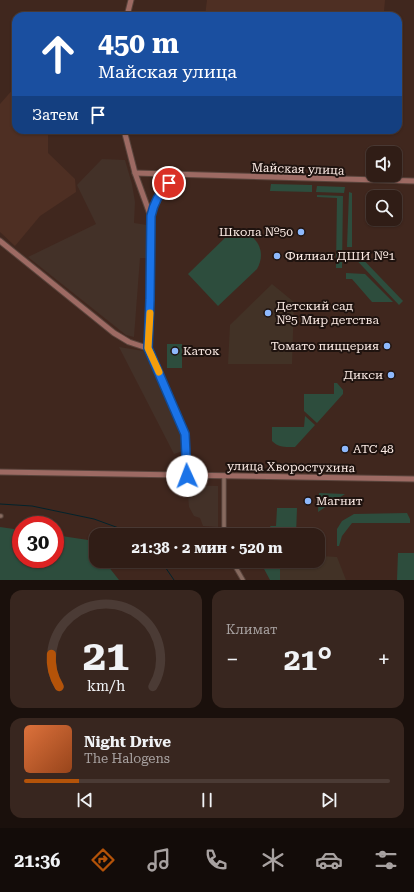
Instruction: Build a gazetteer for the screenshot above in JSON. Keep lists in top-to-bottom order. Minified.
{"streets":{"street":["Майская улица","улица Хворостухина"]},"places":["Школа №50","Филиал ДШИ №1","Детский сад №5 Мир детства","Томато пиццерия","Каток","Дикси","АТС 48","Магнит"],"page":{"turn":["450 m","Майская улица"],"then":"Затем","limit":"30","trip":"21:38 · 2 мин · 520 m","tile":"Климат","heat":["−","21°","+"],"song":["Night Drive","The Halogens"],"tabs":"21:36","gauge":["21","km/h"]}}
